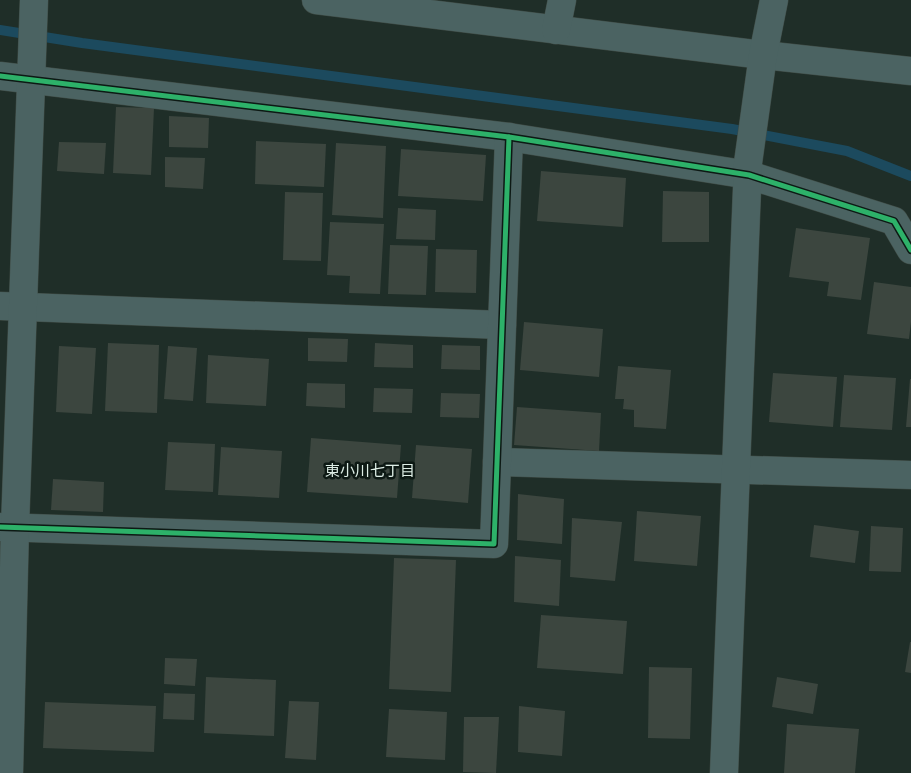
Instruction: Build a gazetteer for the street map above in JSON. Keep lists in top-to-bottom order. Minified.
{"districts":["東小川七丁目"]}
